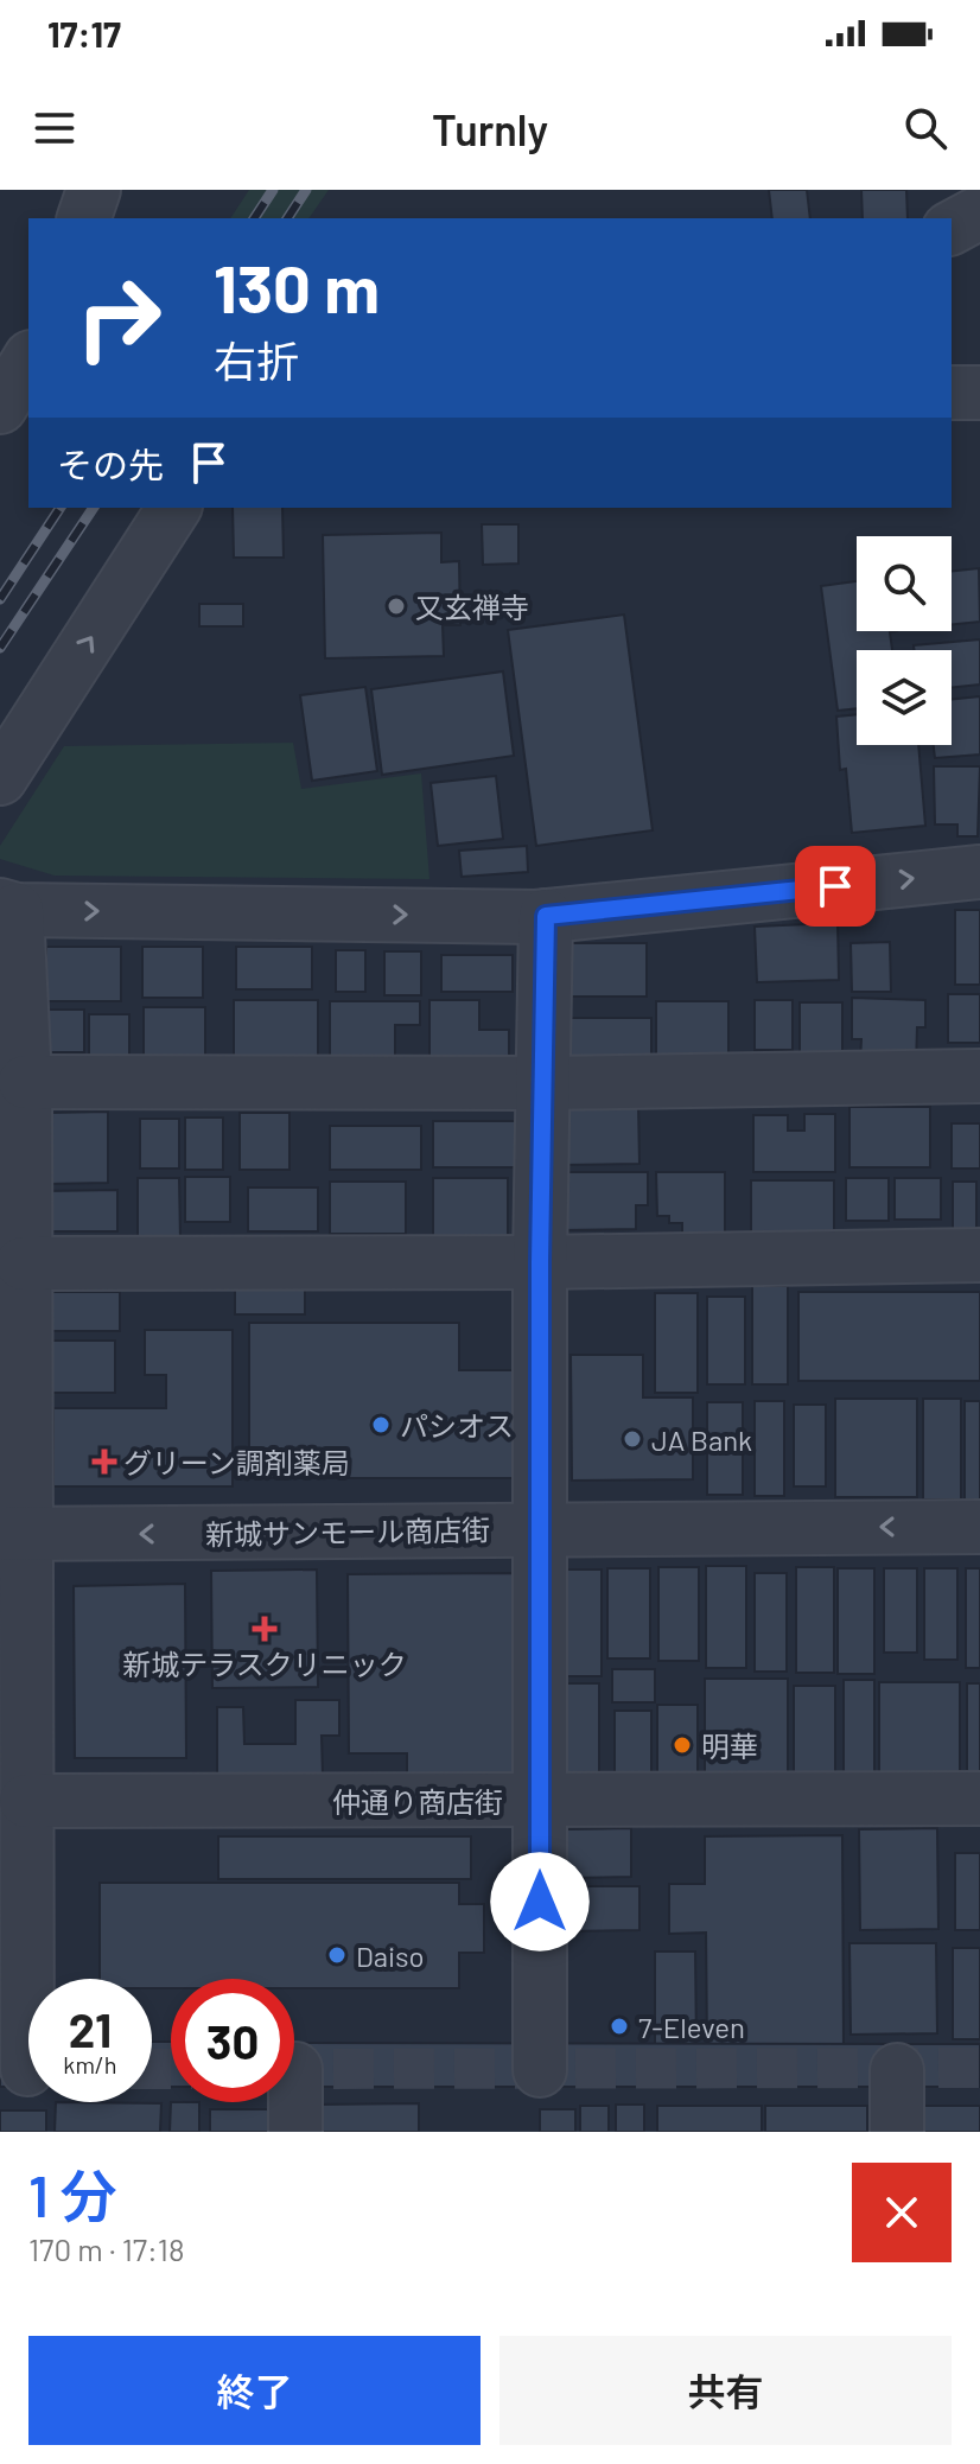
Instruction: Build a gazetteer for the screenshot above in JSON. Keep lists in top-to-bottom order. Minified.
{"streets":{"street":["新城サンモール商店街","仲通り商店街"]},"places":{"other":["又玄禅寺","パシオス","JA Bank","明華","Daiso","7-Eleven"],"health":["グリーン調剤薬局","新城テラスクリニック"]},"page":{"status":"17:17","header":"Turnly","turn":["130 m","右折"],"then":"その先","speed":"21 km/h","limit":"30","heading":["1 分","170 m · 17:18"],"buttons":["終了","共有"]}}
